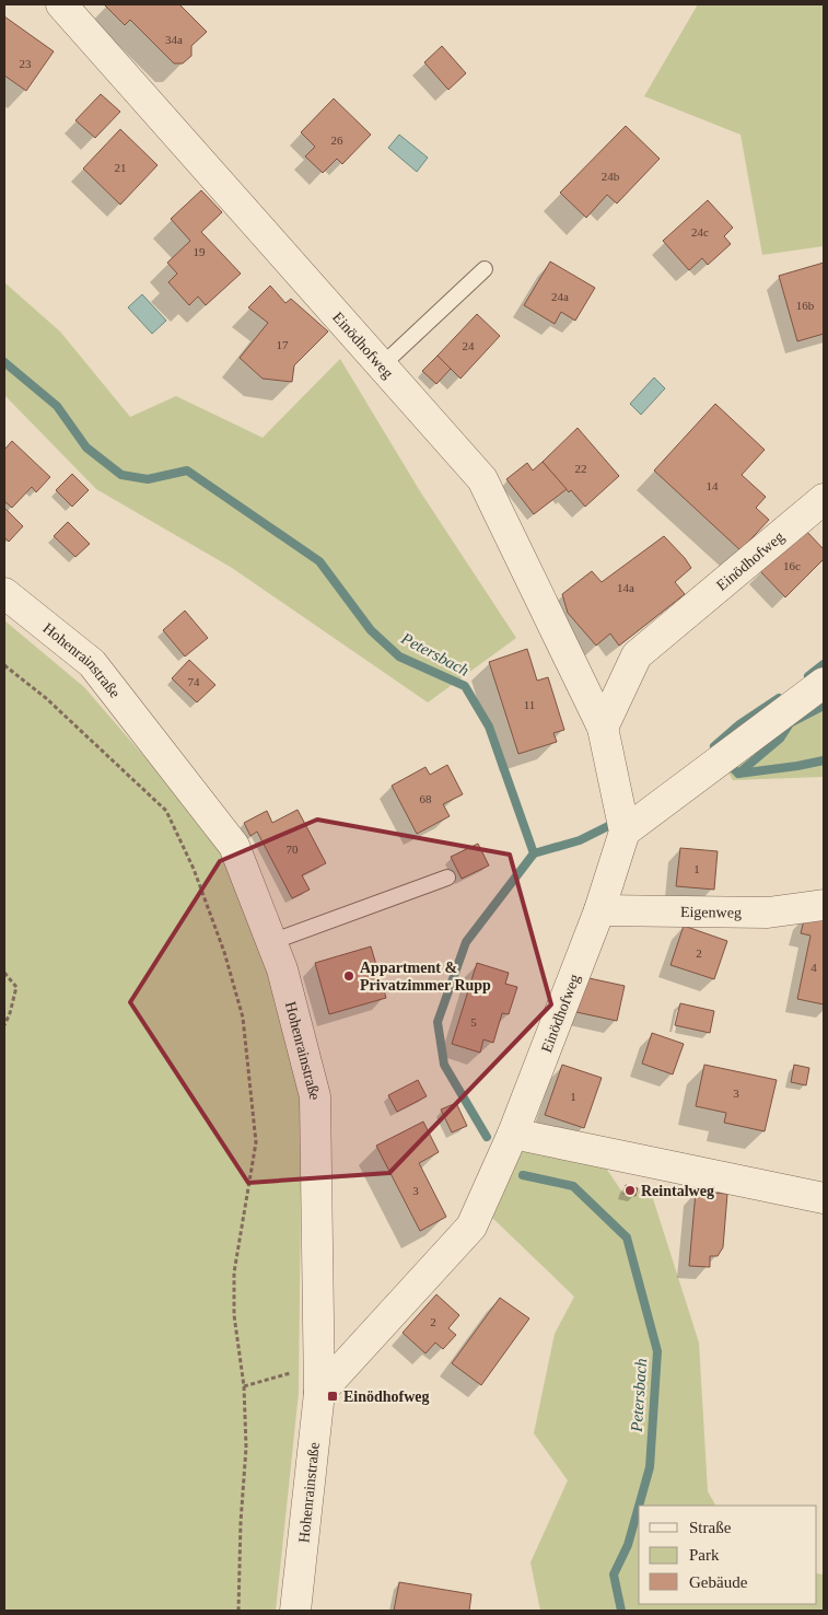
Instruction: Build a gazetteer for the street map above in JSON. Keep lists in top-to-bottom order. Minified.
{"streets":{"street":["Einödhofweg","Hohenrainstraße","Eigenweg"]},"crossings":[["Einödhofweg","Hohenrainstraße"],["Einödhofweg","Eigenweg"]],"water":["Petersbach"],"places":{"other":["Appartment & Privatzimmer Rupp","Reintalweg"],"transit":["Einödhofweg"]},"house_numbers":["34a","23","26","21","24b","24c","19","24a","16b","17","24","22","14","16c","14a","74","11","68","70","1","2","4","5","3","1","3","2"],"legend":["Straße","Park","Gebäude"]}
